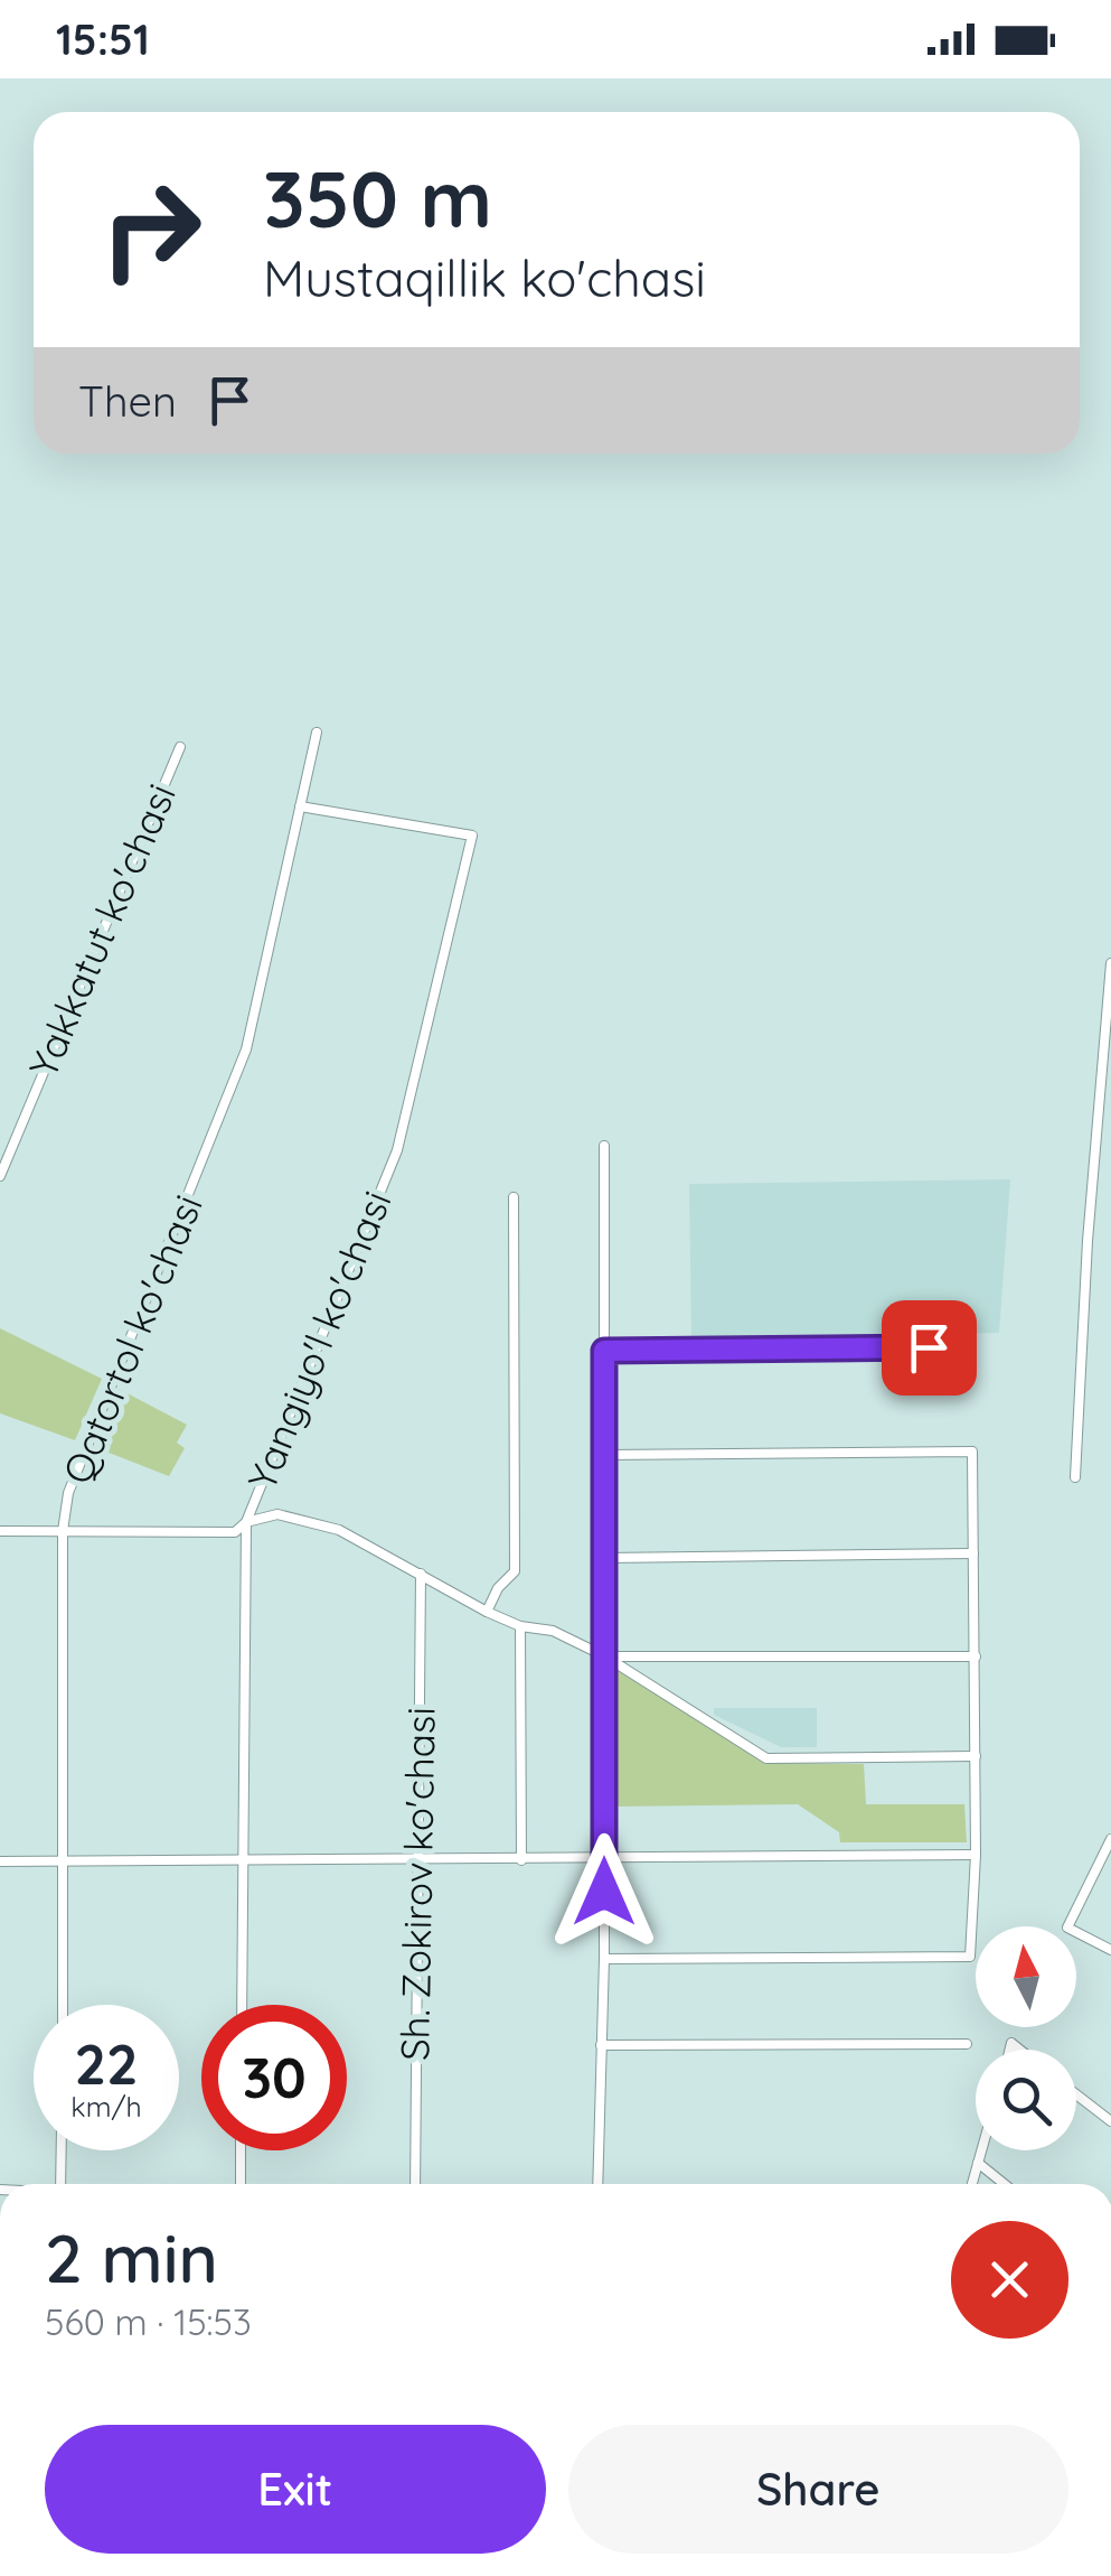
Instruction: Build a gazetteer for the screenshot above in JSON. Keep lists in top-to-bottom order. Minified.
{"streets":{"street":["Yakkatut ko'chasi","Qatortol ko'chasi","Yangiyo'l ko'chasi","Sh. Zokirov ko'chasi"]},"crossings":[["Qatortol ko'chasi","Yangiyo'l ko'chasi"]],"north":"top","page":{"status":"15:51","turn":["350 m","Mustaqillik ko'chasi"],"then":"Then","speed":"22 km/h","limit":"30","heading":["2 min","560 m · 15:53"],"buttons":["Exit","Share"]}}
